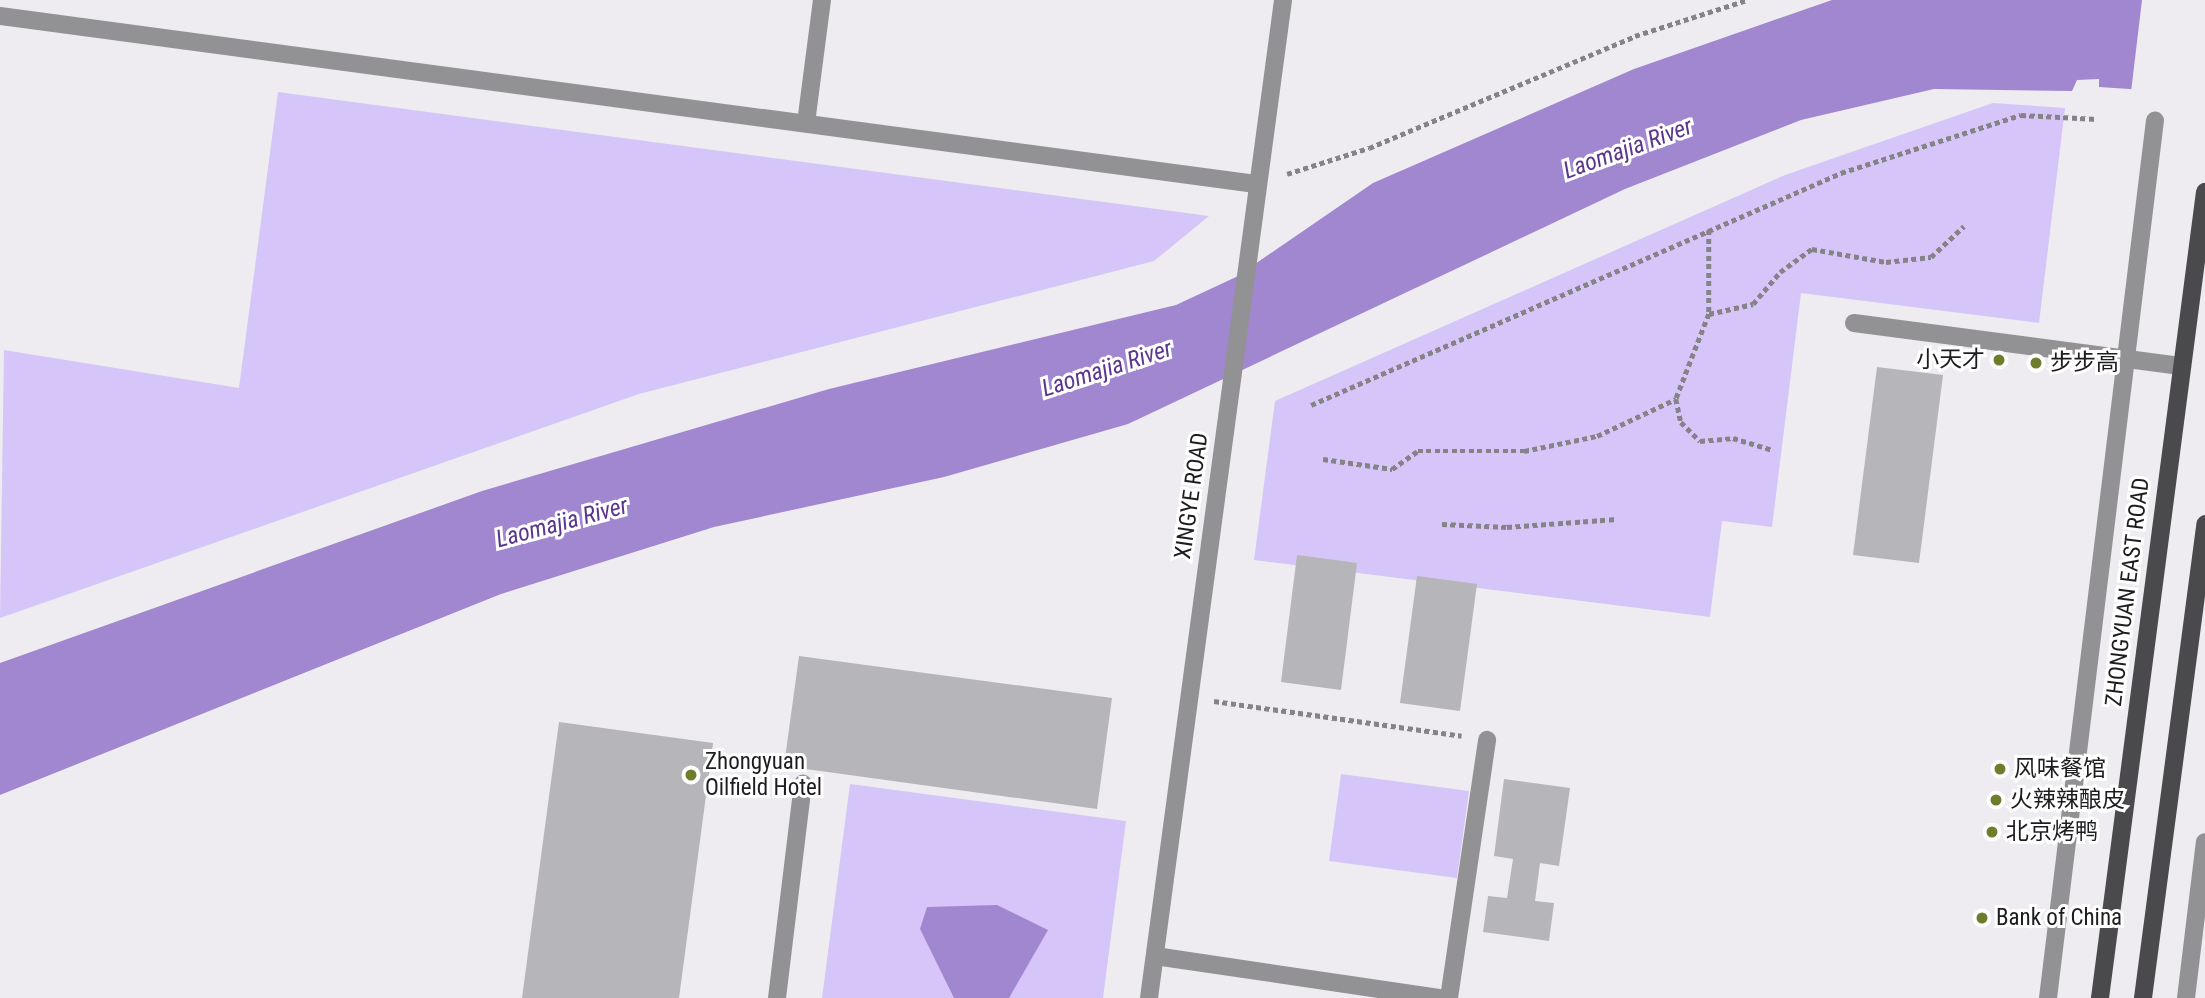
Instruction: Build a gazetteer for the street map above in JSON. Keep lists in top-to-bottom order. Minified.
{"streets":{"main road":["ZHONGYUAN EAST ROAD"],"street":["XINGYE ROAD"]},"water":["Laomajia River"],"places":["小天才","步步高","风味餐馆","Zhongyuan Oilfield Hotel","火辣辣酿皮","北京烤鸭","Bank of China"]}
